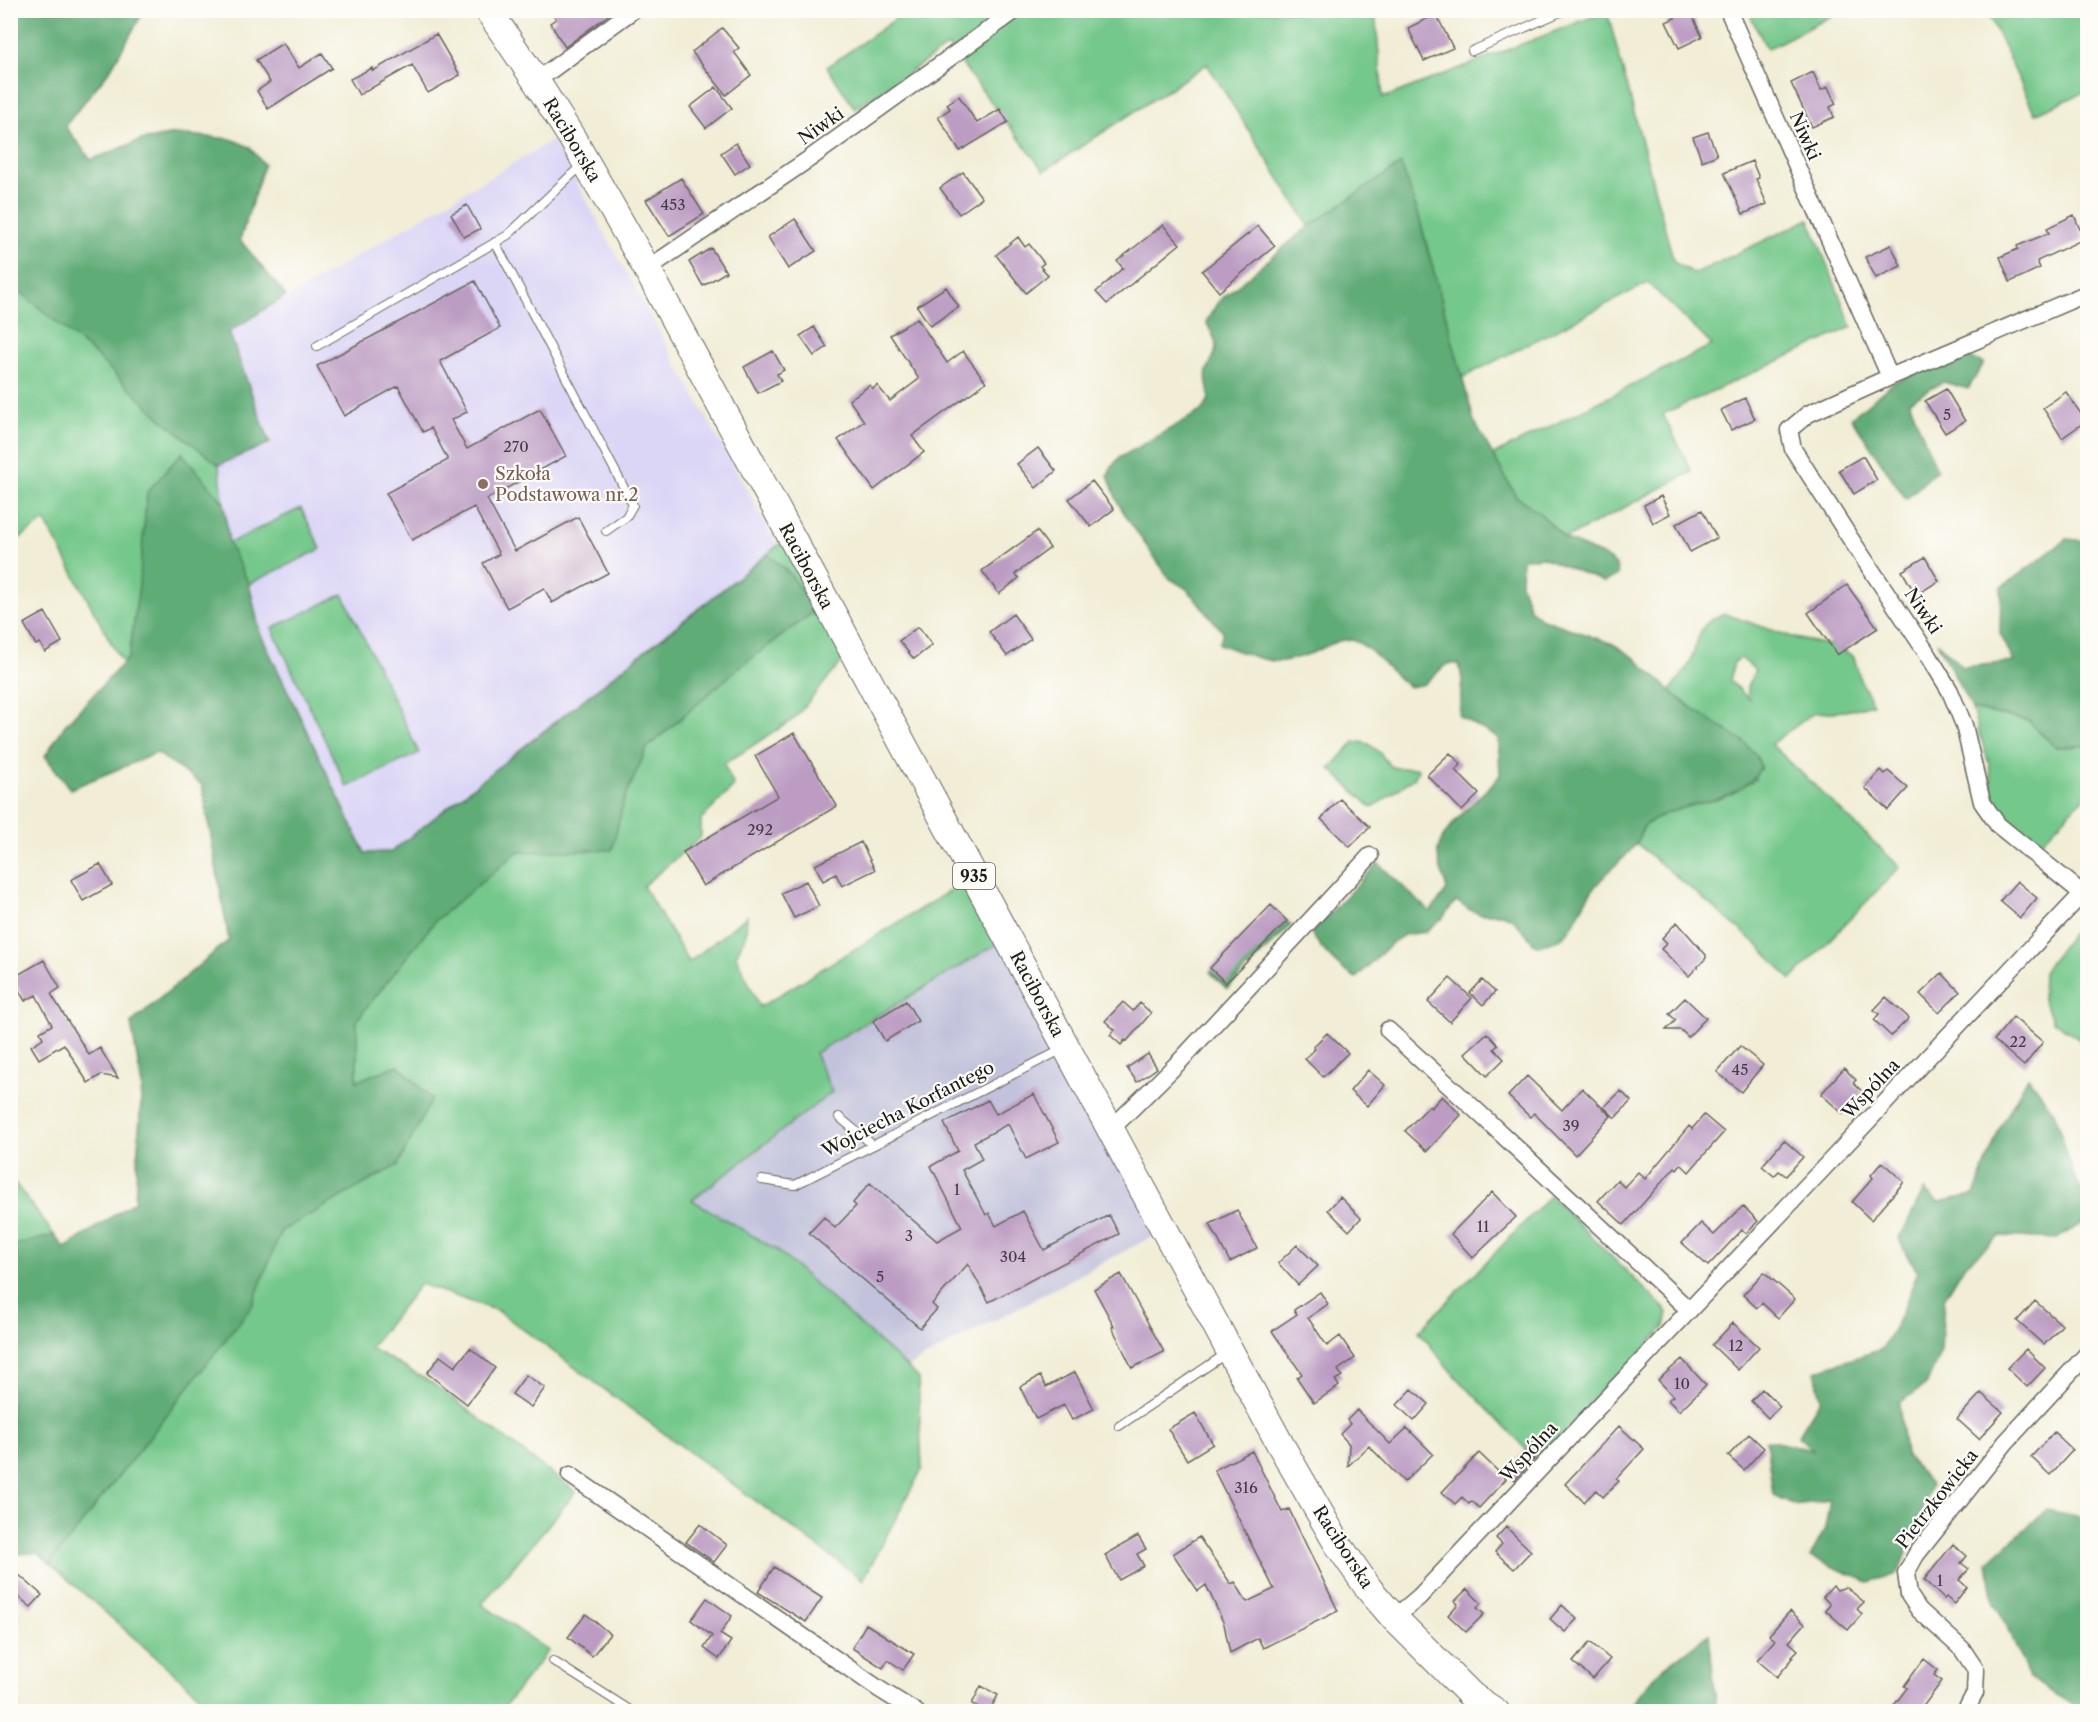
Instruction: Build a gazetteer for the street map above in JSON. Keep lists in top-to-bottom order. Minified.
{"streets":{"main road":["Raciborska","935"],"street":["Niwki","Wspólna","Pietrzkowicka"],"lane":["Wojciecha Korfantego"]},"crossings":[["Niwki","Raciborska"],["Niwki","Wspólna"],["Raciborska","Wspólna"],["Raciborska","Wojciecha Korfantego"]],"places":["Szkoła Podstawowa nr.2"],"house_numbers":["453","5","270","292","22","45","39","1","11","3","304","5","12","10","316","1"]}
